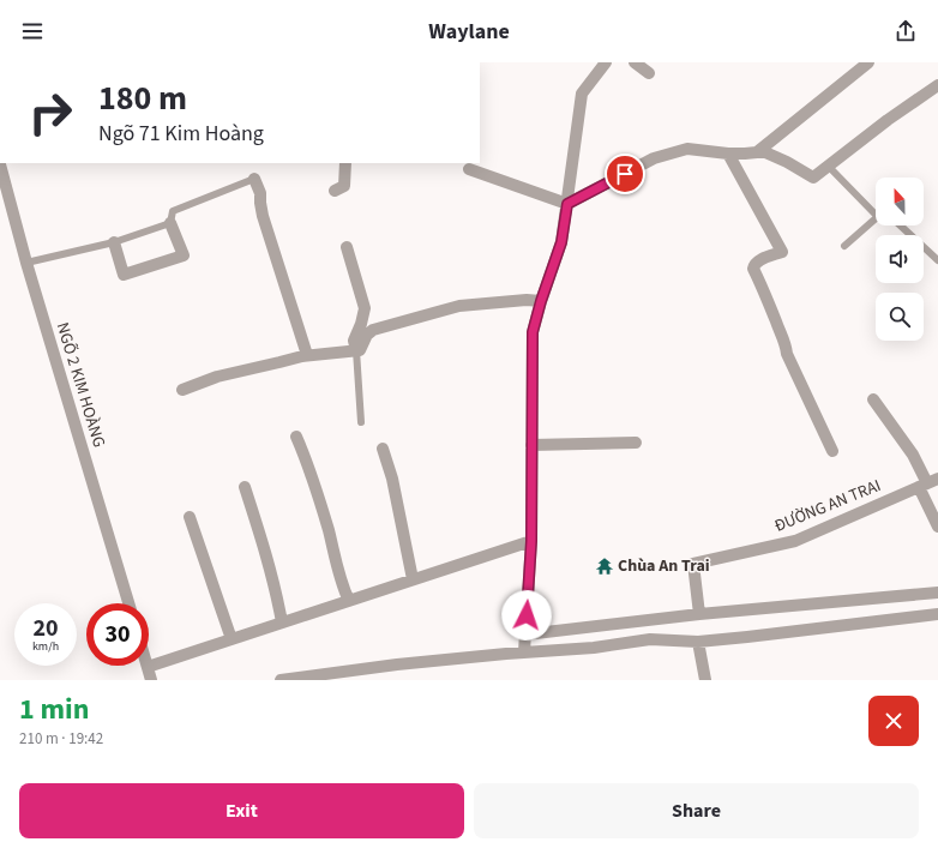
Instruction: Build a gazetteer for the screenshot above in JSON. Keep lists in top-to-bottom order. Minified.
{"streets":{"street":["NGÕ 2 KIM HOÀNG","ĐƯỜNG AN TRAI"]},"places":{"temple":["Chùa An Trai"]},"north":"top","page":{"header":"Waylane","turn":["180 m","Ngõ 71 Kim Hoàng"],"speed":"20 km/h","limit":"30","heading":["1 min","210 m · 19:42"],"buttons":["Exit","Share"]}}
